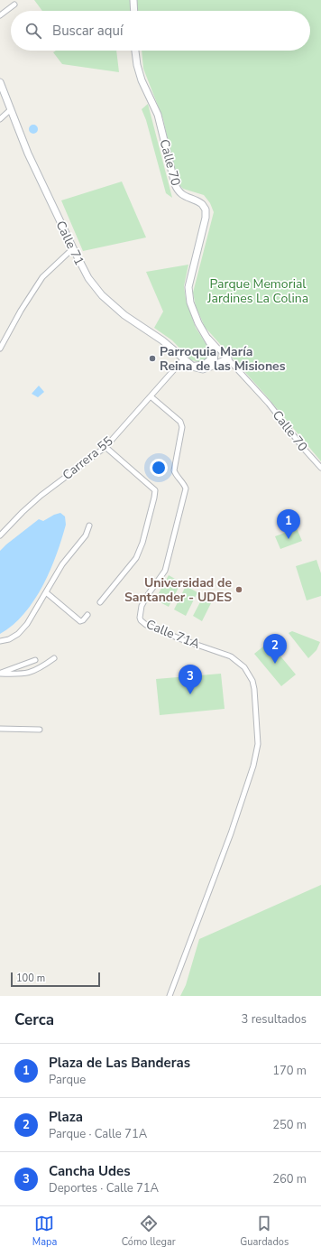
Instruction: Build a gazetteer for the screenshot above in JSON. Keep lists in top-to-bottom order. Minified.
{"streets":{"street":["Calle 70","Calle 71","Carrera 55","Calle 71A"]},"crossings":[["Calle 71","Carrera 55"],["Carrera 55","Calle 71A"]],"parks":["Parque Memorial Jardines La Colina"],"places":["Parroquia María Reina de las Misiones","Universidad de Santander - UDES"],"scale_bar":"100 m","page":{"search":"Buscar aquí","pins":["1","2","3"],"scale":"100 m","heading":["Cerca","3 resultados"],"list":[{"mark":"1","name":"Plaza de Las Banderas","note":"Parque","value":"170 m"},{"mark":"2","name":"Plaza","note":"Parque · Calle 71A","value":"250 m"},{"mark":"3","name":"Cancha Udes","note":"Deportes · Calle 71A","value":"260 m"}],"nav":["Mapa","Cómo llegar","Guardados"]}}
